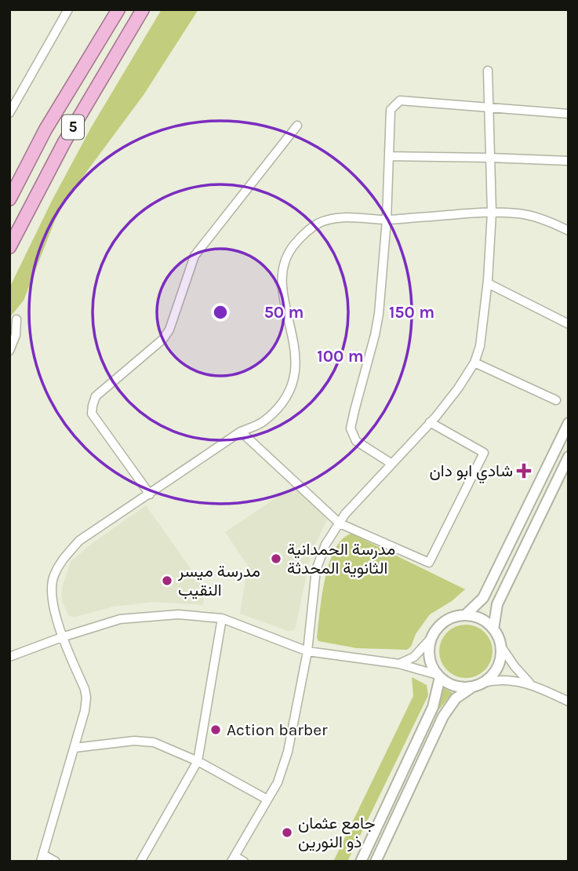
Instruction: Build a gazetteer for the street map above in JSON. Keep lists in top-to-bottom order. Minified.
{"streets":{"highway":["5"]},"places":{"health":["شادي ابو دان"],"other":["مدرسة الحمدانية الثانوية المحدثة","مدرسة ميسر النقيب","Action barber","جامع عثمان ذو النورين"]},"rings":["50 m","150 m","100 m"]}
